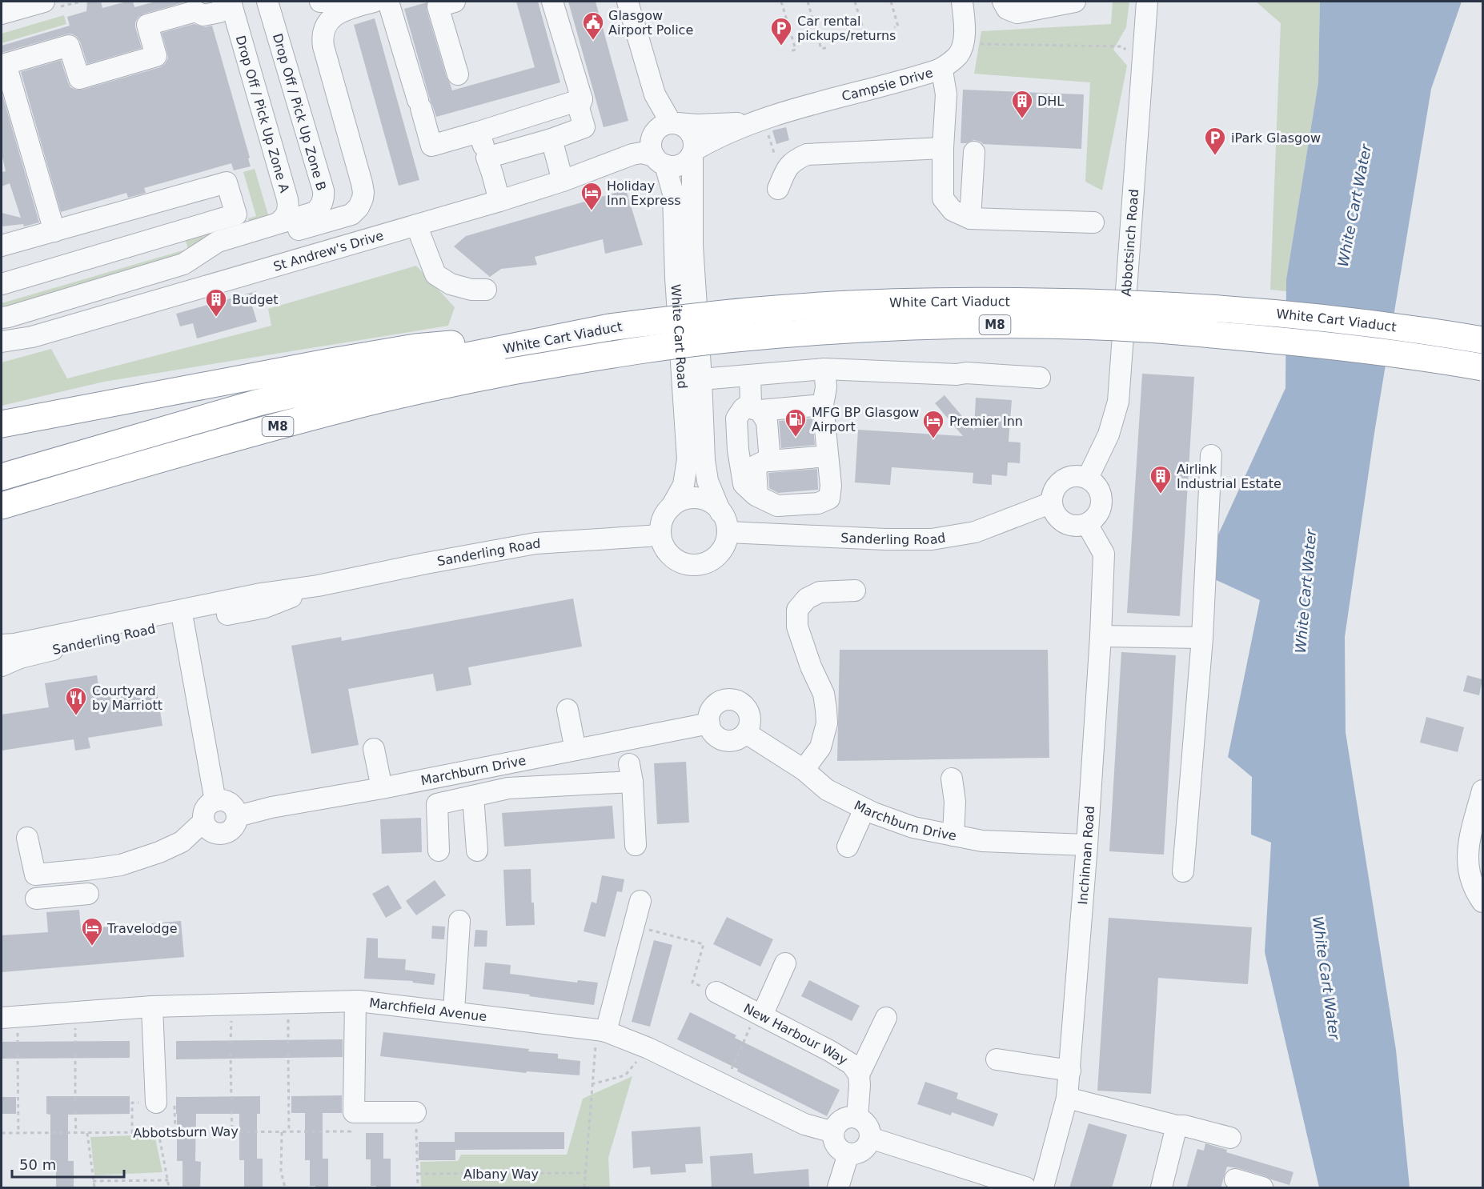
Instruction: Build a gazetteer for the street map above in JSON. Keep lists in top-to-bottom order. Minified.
{"streets":{"highway":["White Cart Viaduct","M8"],"street":["Campsie Drive","Drop Off / Pick Up Zone B","Drop Off / Pick Up Zone A","Abbotsinch Road","St Andrew's Drive","White Cart Road","Sanderling Road","Marchburn Drive","Inchinnan Road","Marchfield Avenue","New Harbour Way"],"path":["Abbotsburn Way","Albany Way"]},"crossings":[["Campsie Drive","St Andrew's Drive"],["Campsie Drive","White Cart Road"],["Drop Off / Pick Up Zone B","Drop Off / Pick Up Zone A"],["Abbotsinch Road","Sanderling Road"],["Abbotsinch Road","Inchinnan Road"],["St Andrew's Drive","White Cart Road"],["White Cart Viaduct","M8"],["White Cart Road","Sanderling Road"],["Sanderling Road","Inchinnan Road"],["Marchburn Drive","Inchinnan Road"],["Marchfield Avenue","New Harbour Way"]],"water":["White Cart Water"],"places":{"public building":["Glasgow Airport Police"],"parking":["Car rental pickups/returns","iPark Glasgow"],"building":["DHL","Budget","Airlink Industrial Estate"],"hotel":["Holiday Inn Express","Premier Inn","Travelodge"],"fuel station":["MFG BP Glasgow Airport"],"restaurant":["Courtyard by Marriott"]},"scale_bar":"50 m"}
